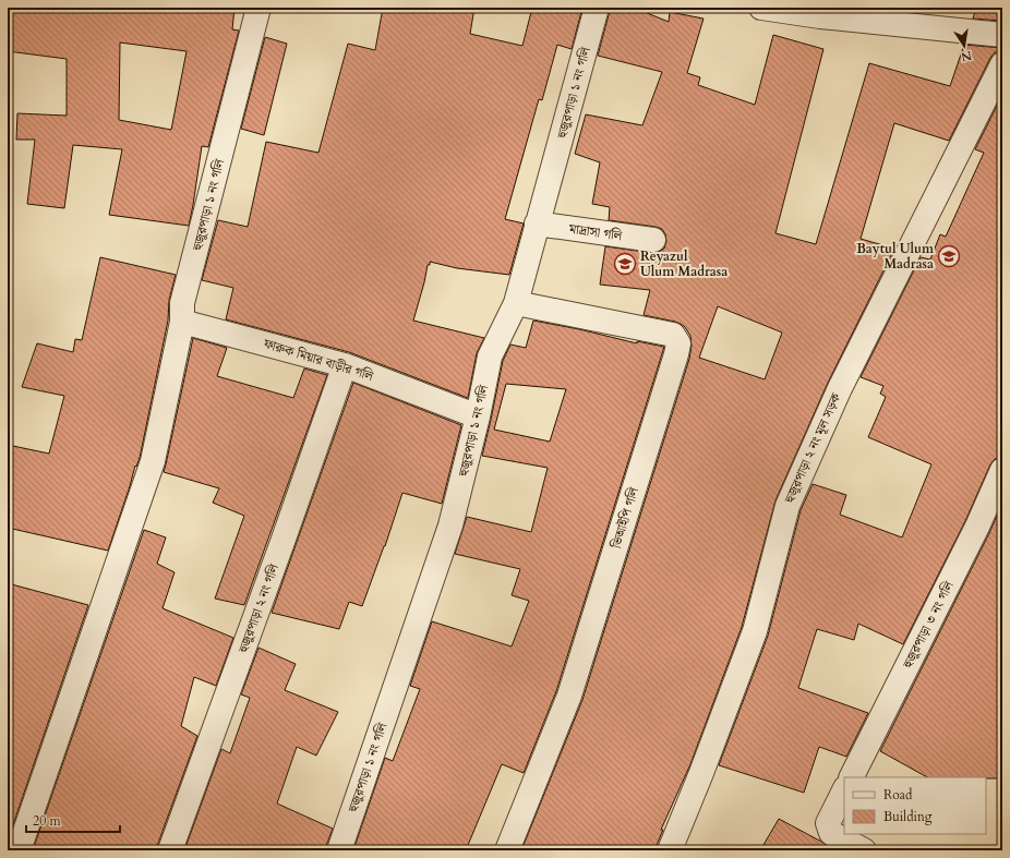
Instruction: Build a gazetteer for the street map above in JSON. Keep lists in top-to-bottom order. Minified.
{"streets":{"street":["হুজুরপাড়া ১ নং গলি","মাদ্রাসা গলি","ফারুক মিয়ার বাড়ীর গলি","হুজুরপাড়া ২ নং মূল সড়ক","ভিআইপি গলি","হুজুরপাড়া ২ নং গলি","হুজুরপাড়া ৩ নং গলি"]},"crossings":[["হুজুরপাড়া ১ নং গলি","মাদ্রাসা গলি"],["হুজুরপাড়া ১ নং গলি","ফারুক মিয়ার বাড়ীর গলি"],["হুজুরপাড়া ১ নং গলি","ভিআইপি গলি"],["ফারুক মিয়ার বাড়ীর গলি","হুজুরপাড়া ২ নং গলি"]],"places":{"school or university":["Baytul Ulum Madrasa","Reyazul Ulum Madrasa"]},"legend":["Road","Building"],"scale_bar":"20 m","north":"bottom"}
